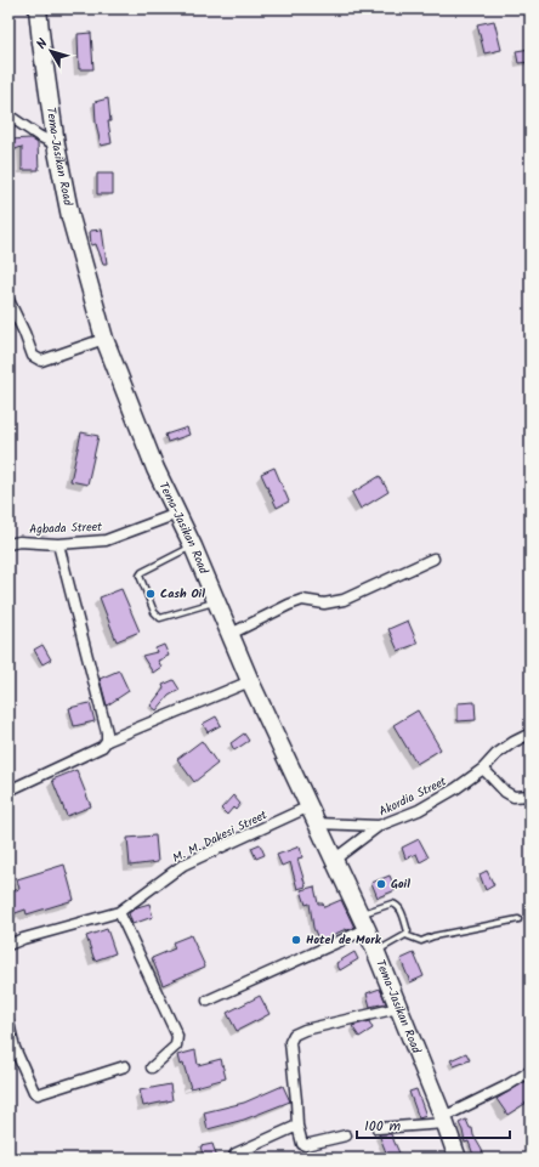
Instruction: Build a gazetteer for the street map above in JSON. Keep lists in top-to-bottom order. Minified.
{"streets":{"highway":["Tema-Jasikan Road"],"street":["Agbada Street","Akordia Street","M. M. Dakesi Street"]},"crossings":[["Tema-Jasikan Road","Agbada Street"],["Tema-Jasikan Road","Akordia Street"],["Tema-Jasikan Road","M. M. Dakesi Street"]],"places":["Cash Oil","Goil","Hotel de Mork"],"scale_bar":"100 m","north":"top left"}
